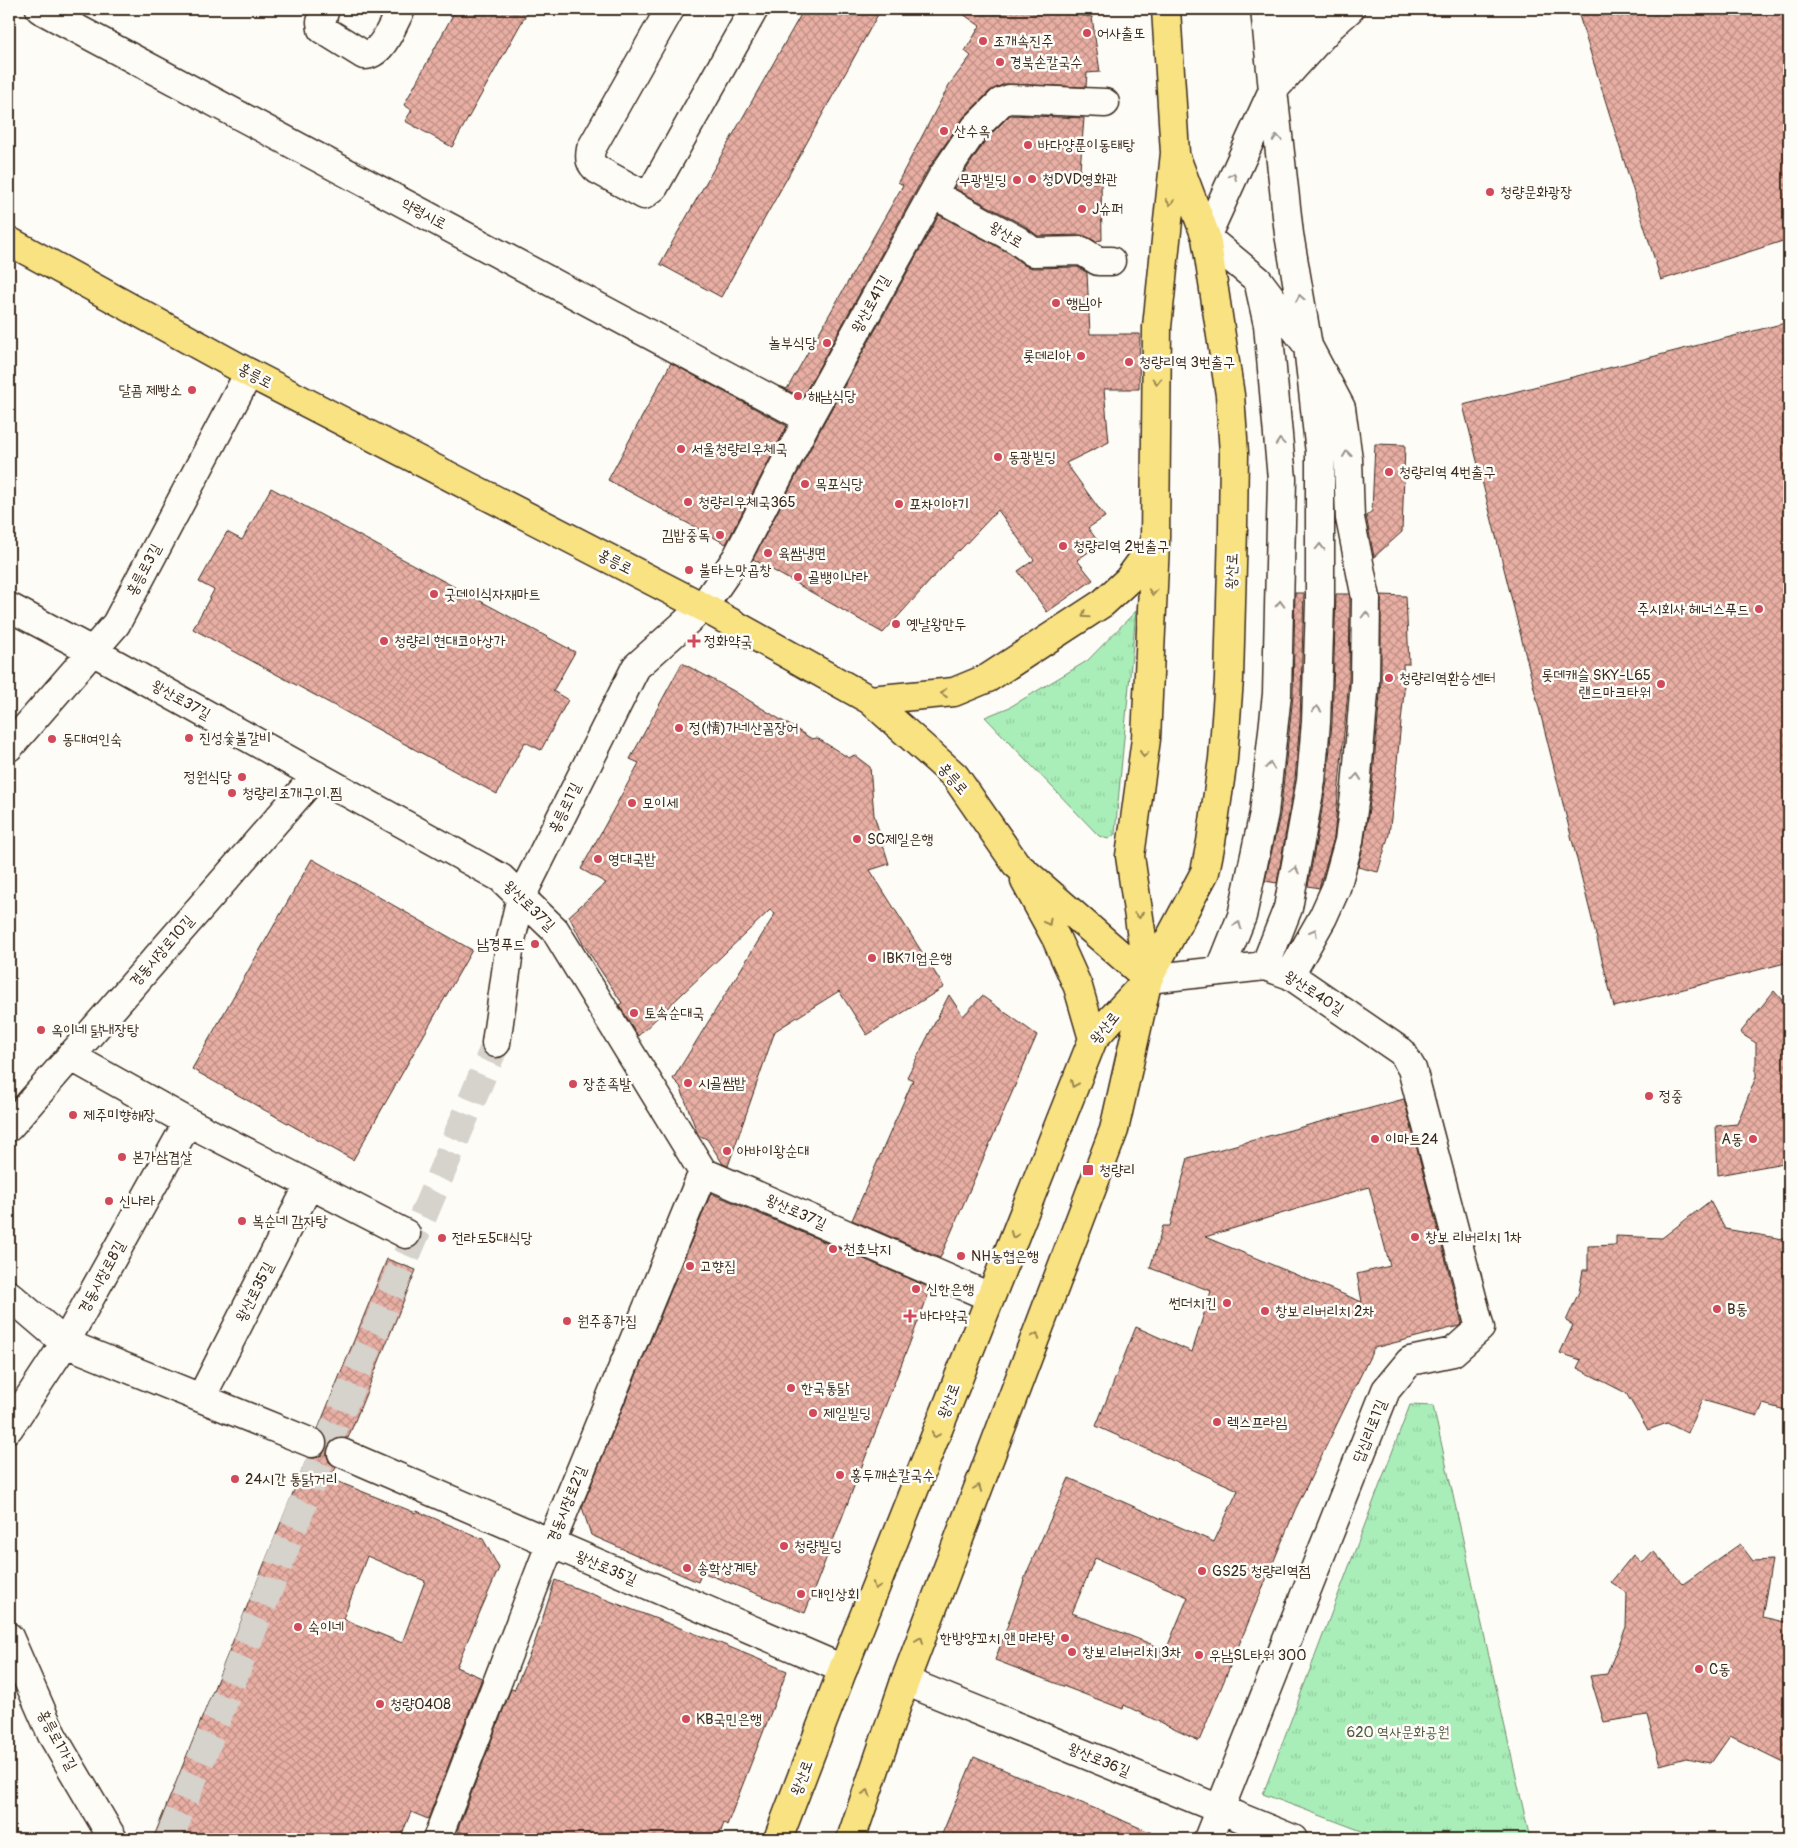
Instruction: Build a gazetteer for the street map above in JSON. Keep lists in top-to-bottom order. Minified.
{"streets":{"main road":["왕산로","홍릉로"],"street":["약령시로","왕산로41길","홍릉로3길","왕산로37길","홍릉로1길","경동시장로10길","왕산로40길","경동시장로8길","왕산로35길","답십리로1길","경동시장로2길","홍릉로1가길","왕산로36길"]},"crossings":[["약령시로","왕산로41길"],["왕산로","왕산로41길"],["왕산로","홍릉로"],["왕산로","왕산로37길"],["왕산로","왕산로40길"],["왕산로","왕산로35길"],["왕산로","왕산로36길"],["왕산로41길","홍릉로"],["왕산로41길","홍릉로1길"],["홍릉로","홍릉로3길"],["홍릉로","홍릉로1길"],["홍릉로","왕산로40길"],["홍릉로3길","왕산로37길"],["왕산로37길","홍릉로1길"],["왕산로37길","경동시장로10길"],["왕산로37길","경동시장로2길"],["왕산로40길","답십리로1길"],["왕산로35길","경동시장로2길"],["답십리로1길","왕산로36길"]],"parks":["620 역사문화공원"],"places":{"other":["어사출또","조개속진주","경북손칼국수","산수옥","바다양푼이동태탕","청DVD영화관","무광빌딩","청량문화광장","J슈퍼","행님아","놀부식당","롯데리아","청량리역 3번출구","달콤 제빵소","해남식당","서울청량리우체국","동광빌딩","청량리역 4번출구","목포식당","청량리우체국365","포차이야기","김밥중독","청량리역 2번출구","육쌈냉면","불타는맛곱창","골뱅이나라","굿데이식자재마트","주시회사 헤너스푸드","옛날왕만두","청량리 현대코아상가","청량리역환승센터","롯데캐슬 SKY-L65 랜드마크타워","정(情)가네산꼼장어","진성숯불갈비","동대여인숙","정원식당","청량리조개구이.찜","모이세","SC제일은행","영대국밥","남경푸드","IBK기업은행","토속순대국","옥이네 닭내장탕","시골쌈밥","장춘족발","정중","제주미향해장","이마트24","A동","아바이왕순대","본가삼겹살","신나라","복순네 감자탕","창보 리버리치 1차","전라도5대식당","천호낙지","NH농협은행","고향집","신한은행","썬더치킨","B동","창보 리버리치 2차","원주종가집","한국통닭","제일빌딩","렉스프라임","홍두깨손칼국수","24시간 통닭거리","청량빌딩","송학상계탕","GS25 청량리역점","대인상회","숙이네","한방양꼬치 앤 마라탕","창보 리버리치 3차","우남SL타워 300","C동","청량0408","KB국민은행"],"health":["정화약국","바다약국"],"transit":["청량리"]}}
